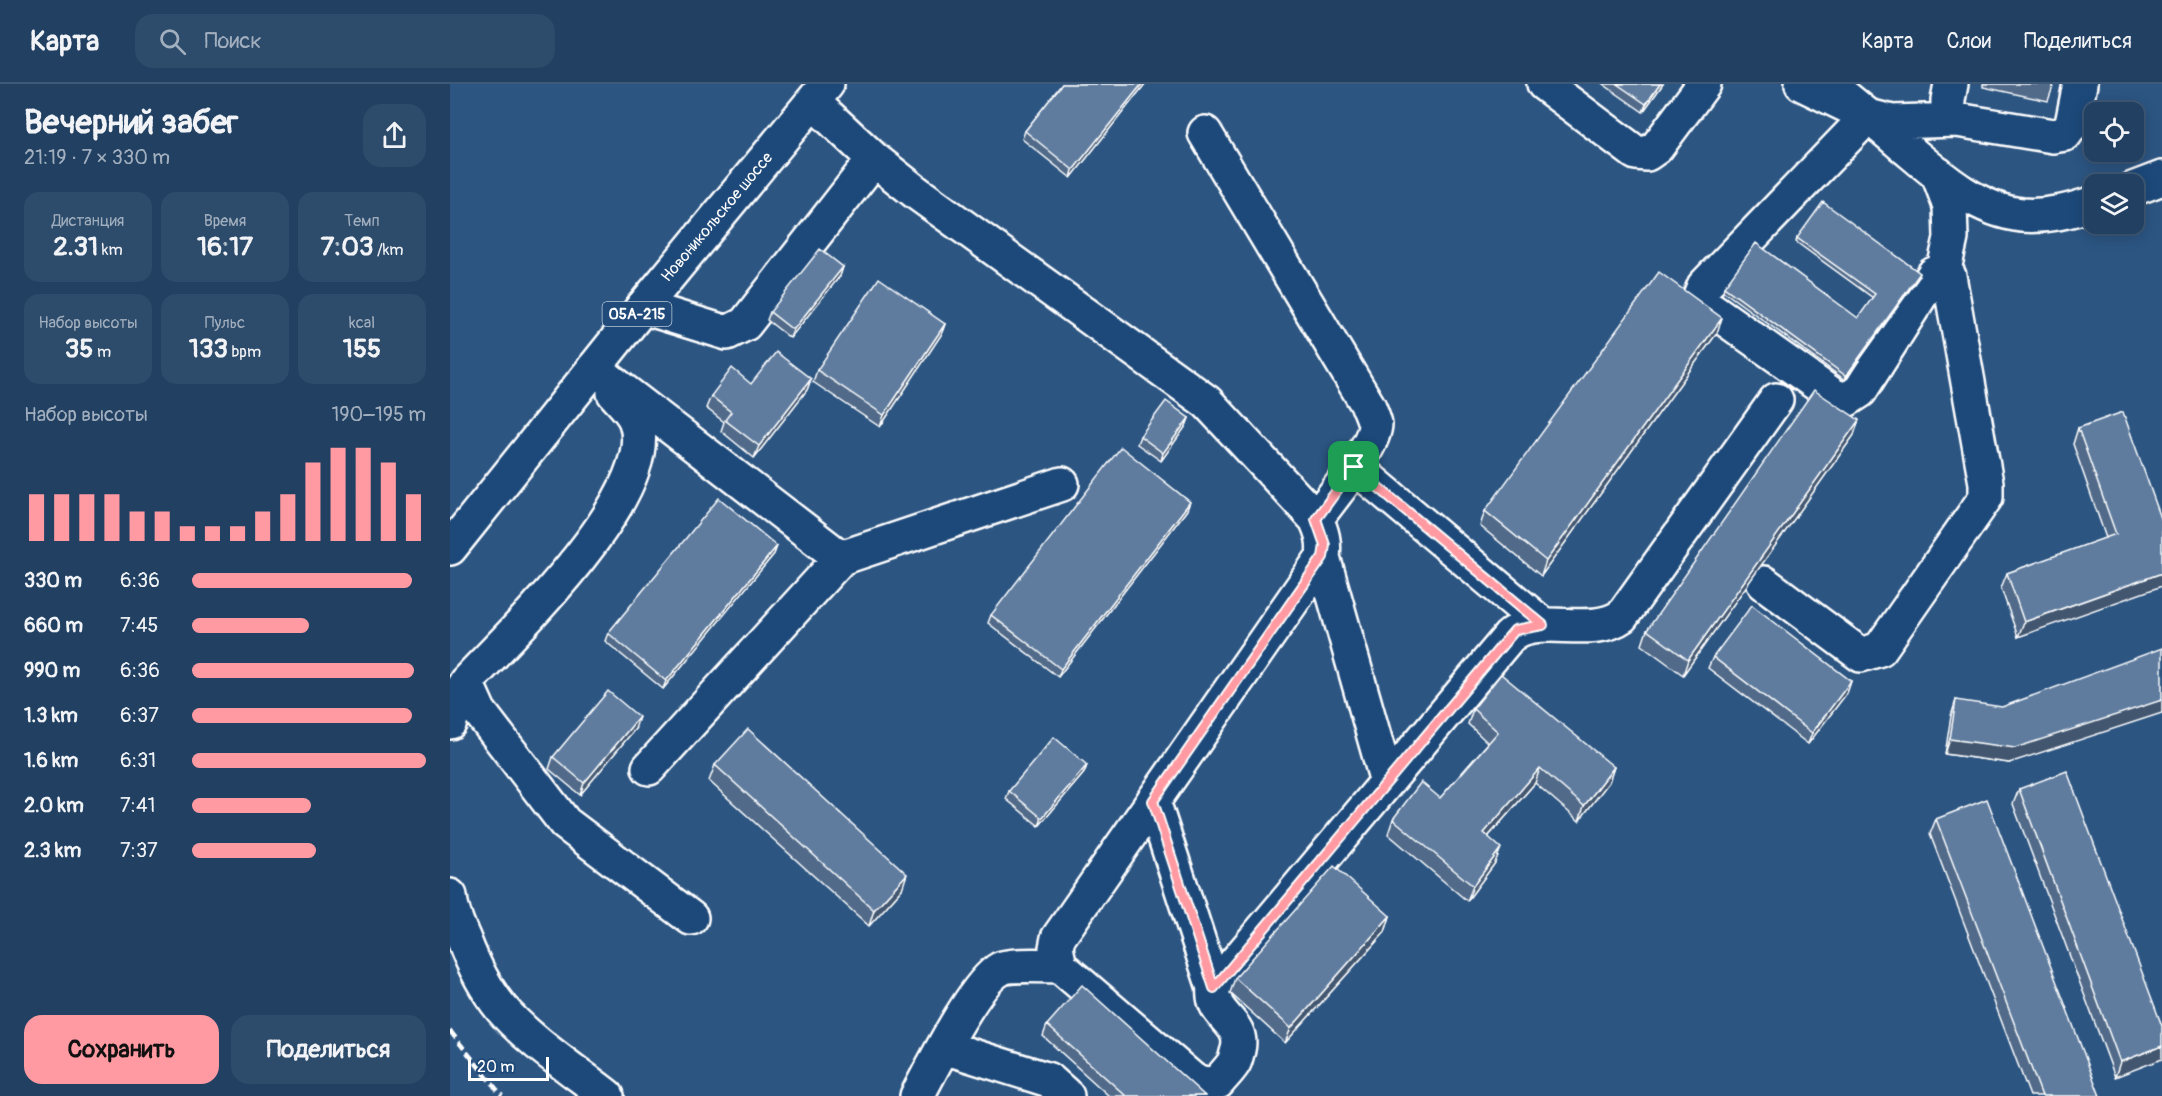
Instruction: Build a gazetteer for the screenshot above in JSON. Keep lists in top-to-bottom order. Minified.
{"streets":{"main road":["Новоникольское шоссе","05А-215"]},"scale_bar":"20 m","page":{"header":"Карта","search":"Поиск","nav":["Карта","Слои","Поделиться"],"heading":["Вечерний забег","21:19 · 7 × 330 m"],"stats":[["Дистанция","2.31 km"],["Время","16:17"],["Темп","7:03 /km"],["Набор высоты","35 m"],["Пульс","133 bpm"],["kcal","155"]],"chart":["Набор высоты","190–195 m"],"list":[{"name":"330 m","note":"6:36"},{"name":"660 m","note":"7:45"},{"name":"990 m","note":"6:36"},{"name":"1.3 km","note":"6:37"},{"name":"1.6 km","note":"6:31"},{"name":"2.0 km","note":"7:41"},{"name":"2.3 km","note":"7:37"}],"buttons":["Сохранить","Поделиться"],"scale":"20 m"}}
